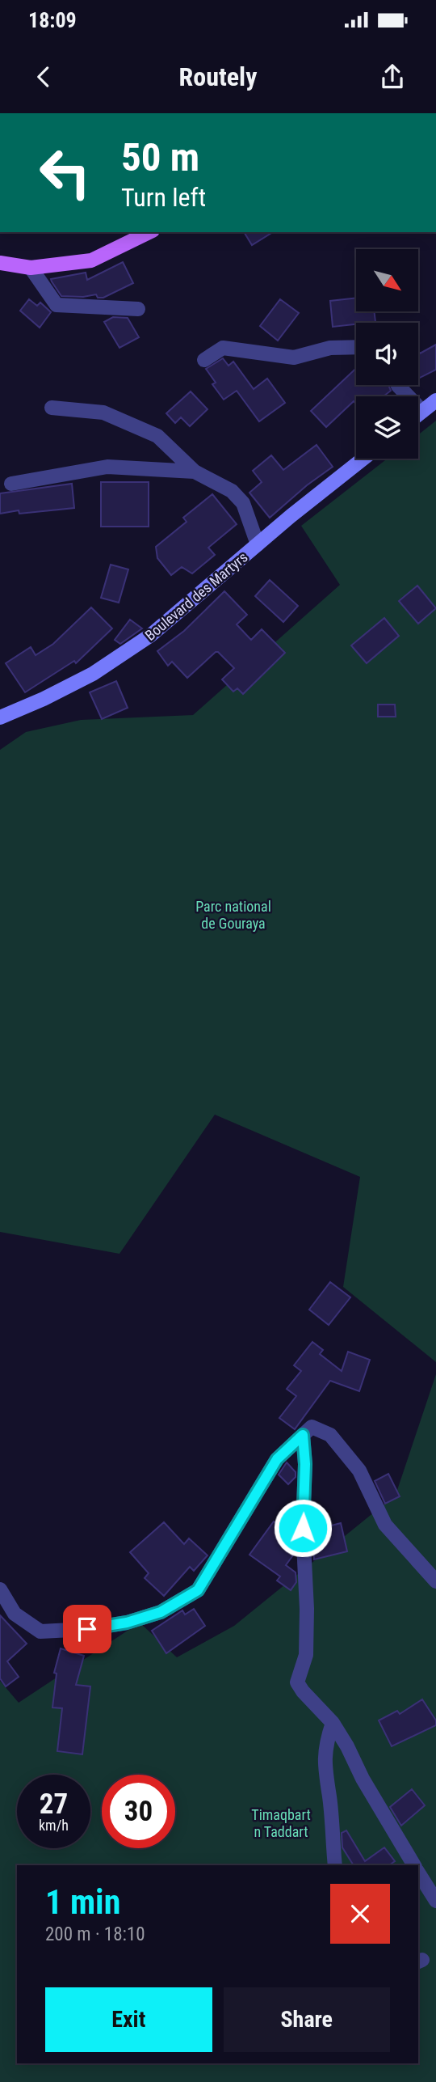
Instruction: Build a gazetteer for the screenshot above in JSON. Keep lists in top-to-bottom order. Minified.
{"streets":{"main road":["Boulevard des Martyrs"]},"parks":["Parc national de Gouraya","Timaqbart n Taddart"],"north":"bottom right","page":{"status":"18:09","header":"Routely","turn":["50 m","Turn left"],"speed":"27 km/h","limit":"30","heading":["1 min","200 m · 18:10"],"buttons":["Exit","Share"]}}
